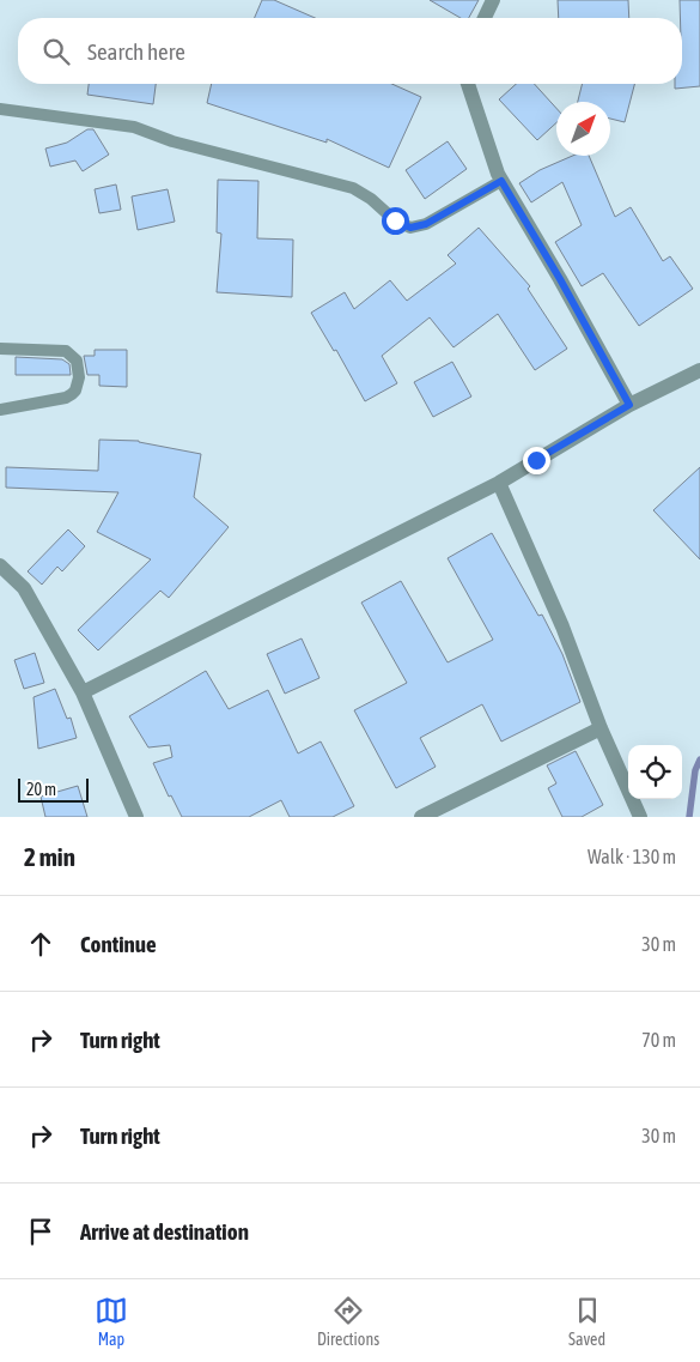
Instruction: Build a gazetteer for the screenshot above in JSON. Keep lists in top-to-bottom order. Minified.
{"scale_bar":"20 m","north":"top right","page":{"search":"Search here","scale":"20 m","heading":["2 min","Walk · 130 m"],"list":[["Continue","30 m"],["Turn right","70 m"],["Turn right","30 m"],"Arrive at destination"],"nav":["Map","Directions","Saved"]}}
